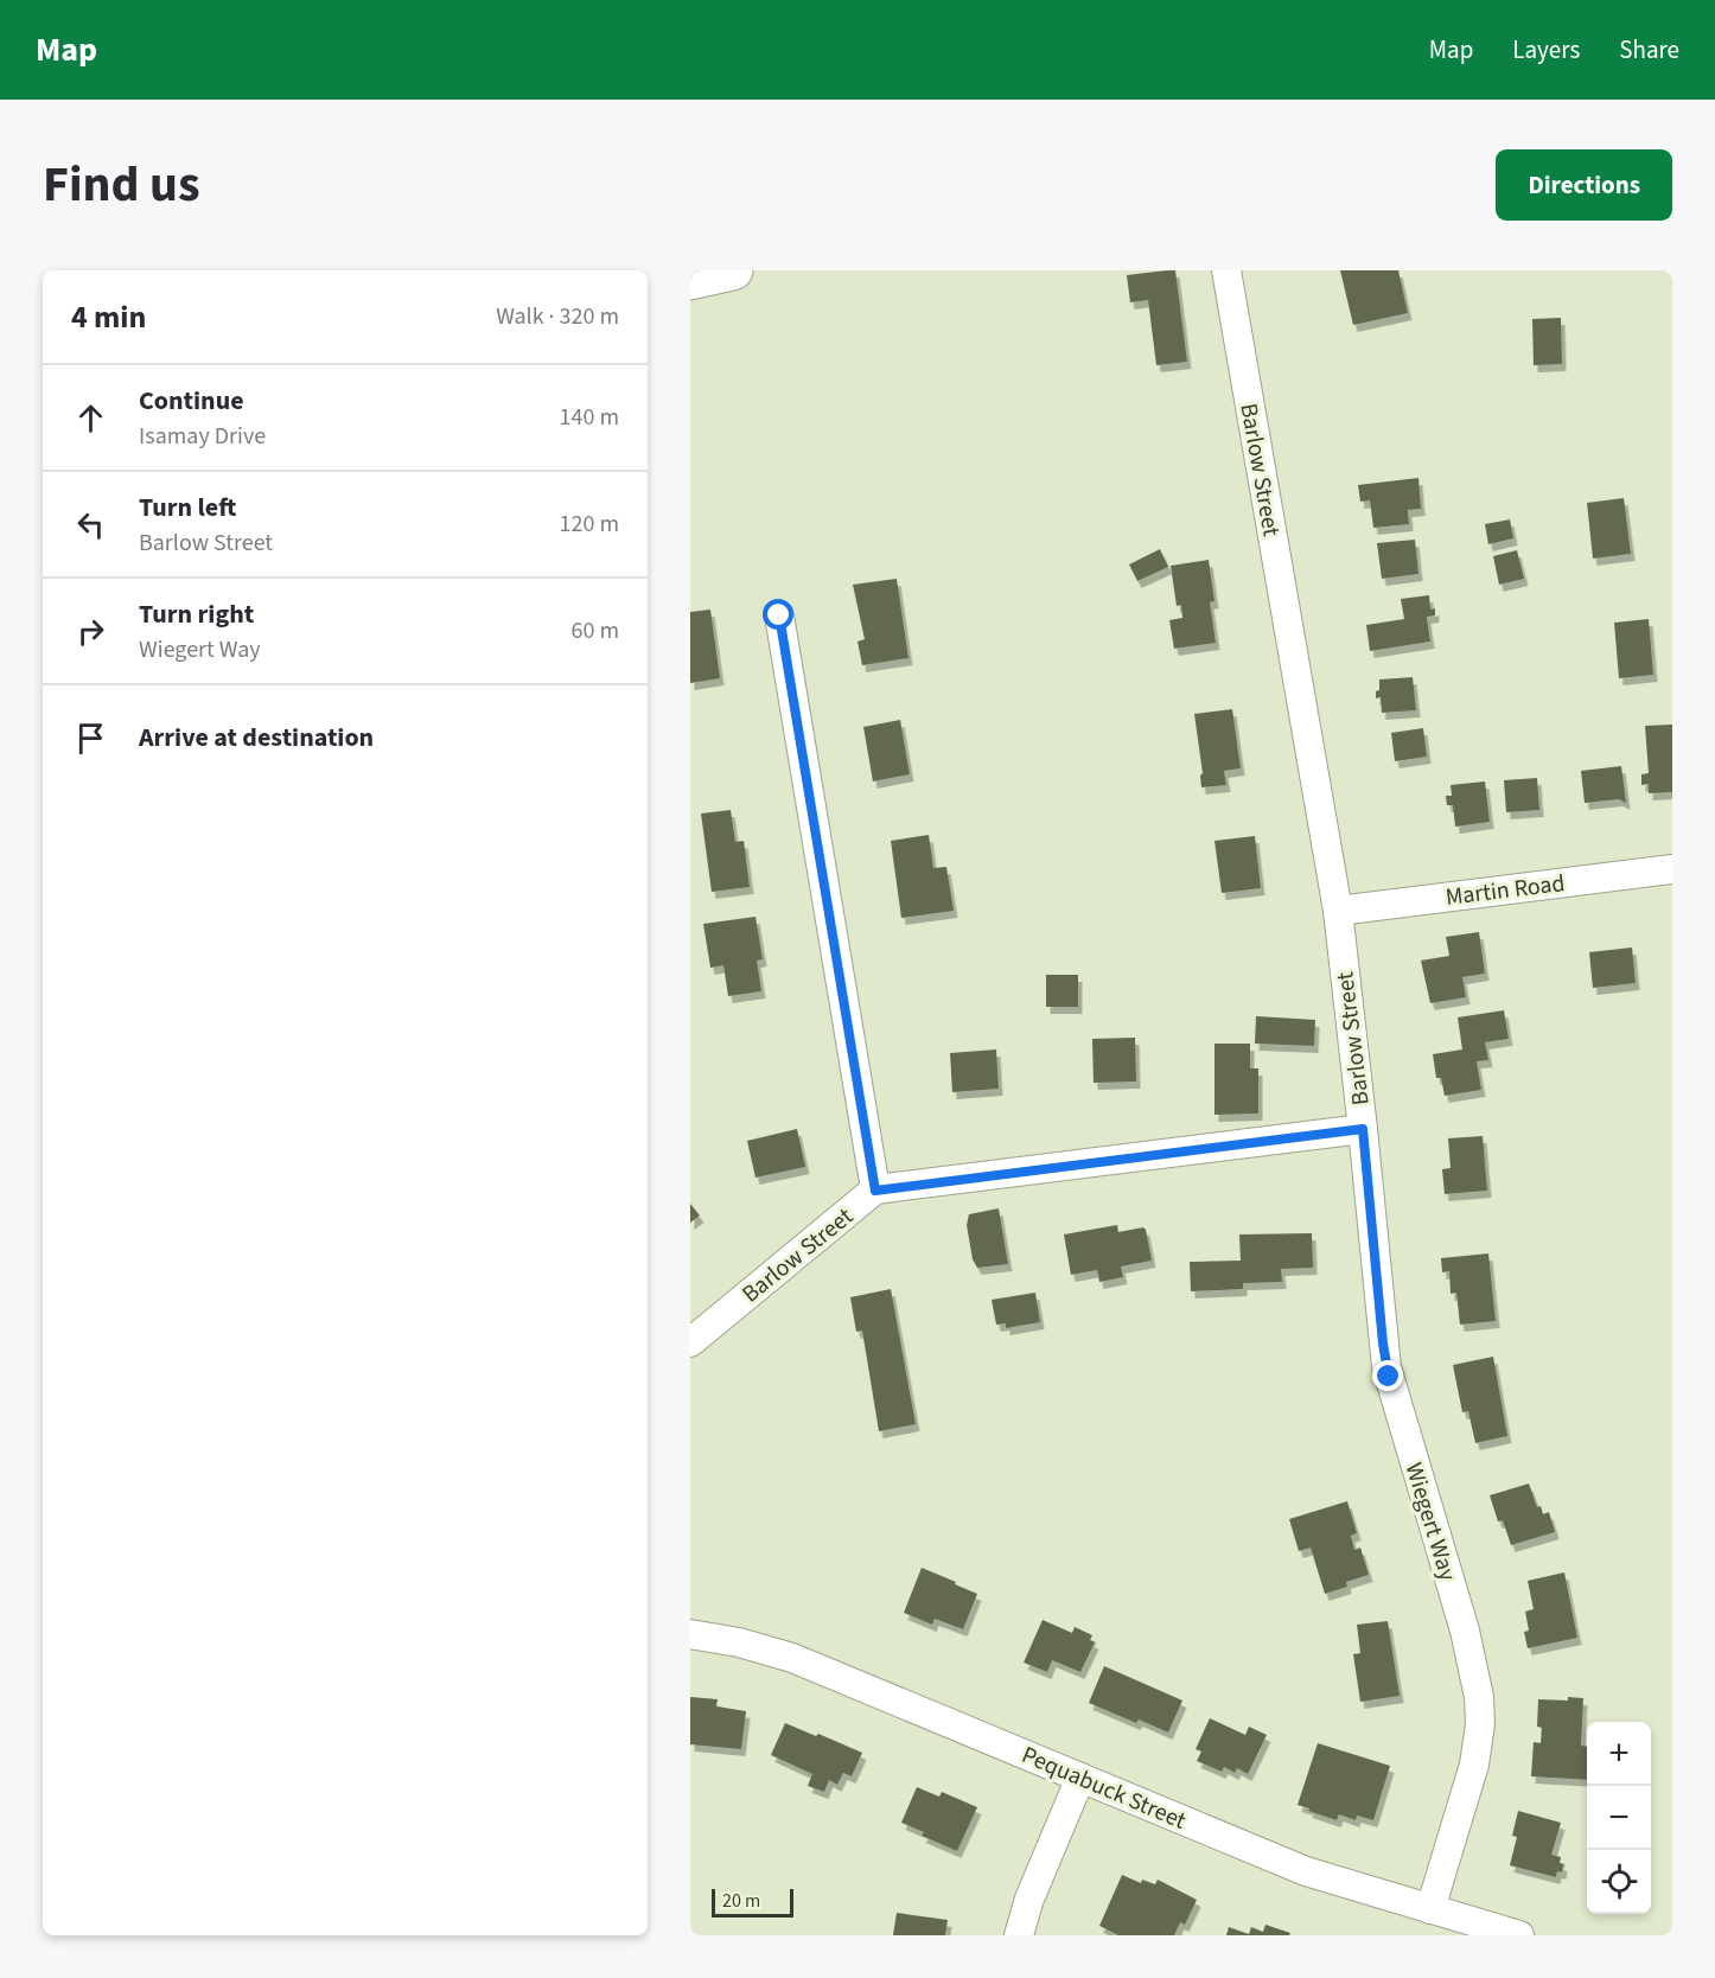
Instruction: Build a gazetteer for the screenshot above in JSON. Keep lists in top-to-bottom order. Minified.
{"streets":{"street":["Barlow Street","Martin Road","Wiegert Way","Pequabuck Street"]},"crossings":[["Barlow Street","Martin Road"],["Barlow Street","Wiegert Way"],["Wiegert Way","Pequabuck Street"]],"scale_bar":"20 m","page":{"header":"Map","nav":["Map","Layers","Share"],"title":"Find us","buttons":"Directions","heading":["4 min","Walk · 320 m"],"list":[["Continue","Isamay Drive","140 m"],["Turn left","Barlow Street","120 m"],["Turn right","Wiegert Way","60 m"],"Arrive at destination"],"map_buttons":["+","−"],"scale":"20 m"}}
